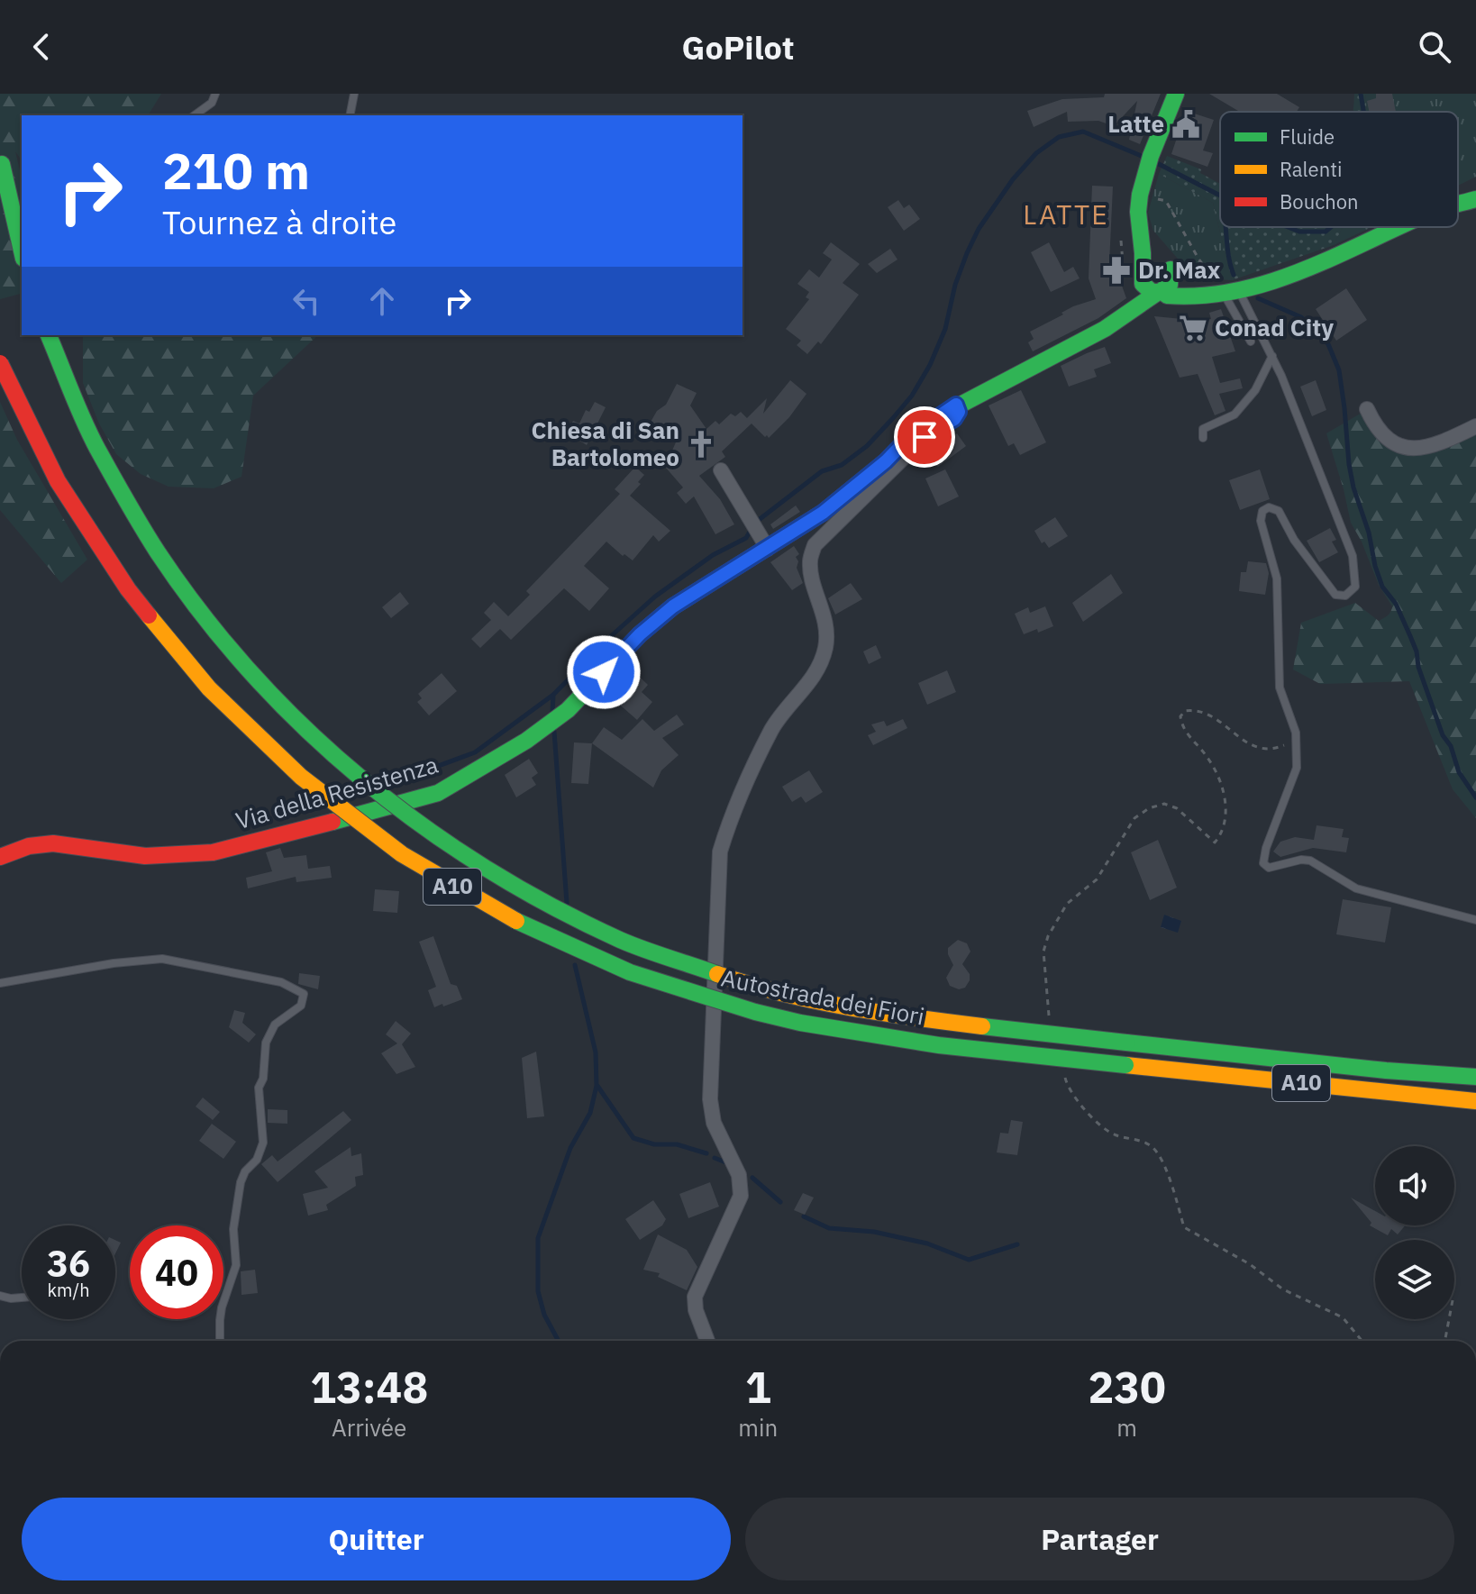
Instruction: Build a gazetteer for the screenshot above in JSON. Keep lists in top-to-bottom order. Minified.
{"streets":{"main road":["Via della Resistenza","A10","Autostrada dei Fiori"]},"districts":["LATTE"],"places":{"public building":["Latte"],"pharmacy":["Dr. Max"],"supermarket":["Conad City"],"church":["Chiesa di San Bartolomeo"]},"legend":["Fluide","Ralenti","Bouchon"],"page":{"header":"GoPilot","turn":["210 m","Tournez à droite"],"speed":"36 km/h","limit":"40","eta":["13:48","Arrivée","1","min","230","m"],"buttons":["Quitter","Partager"]}}
